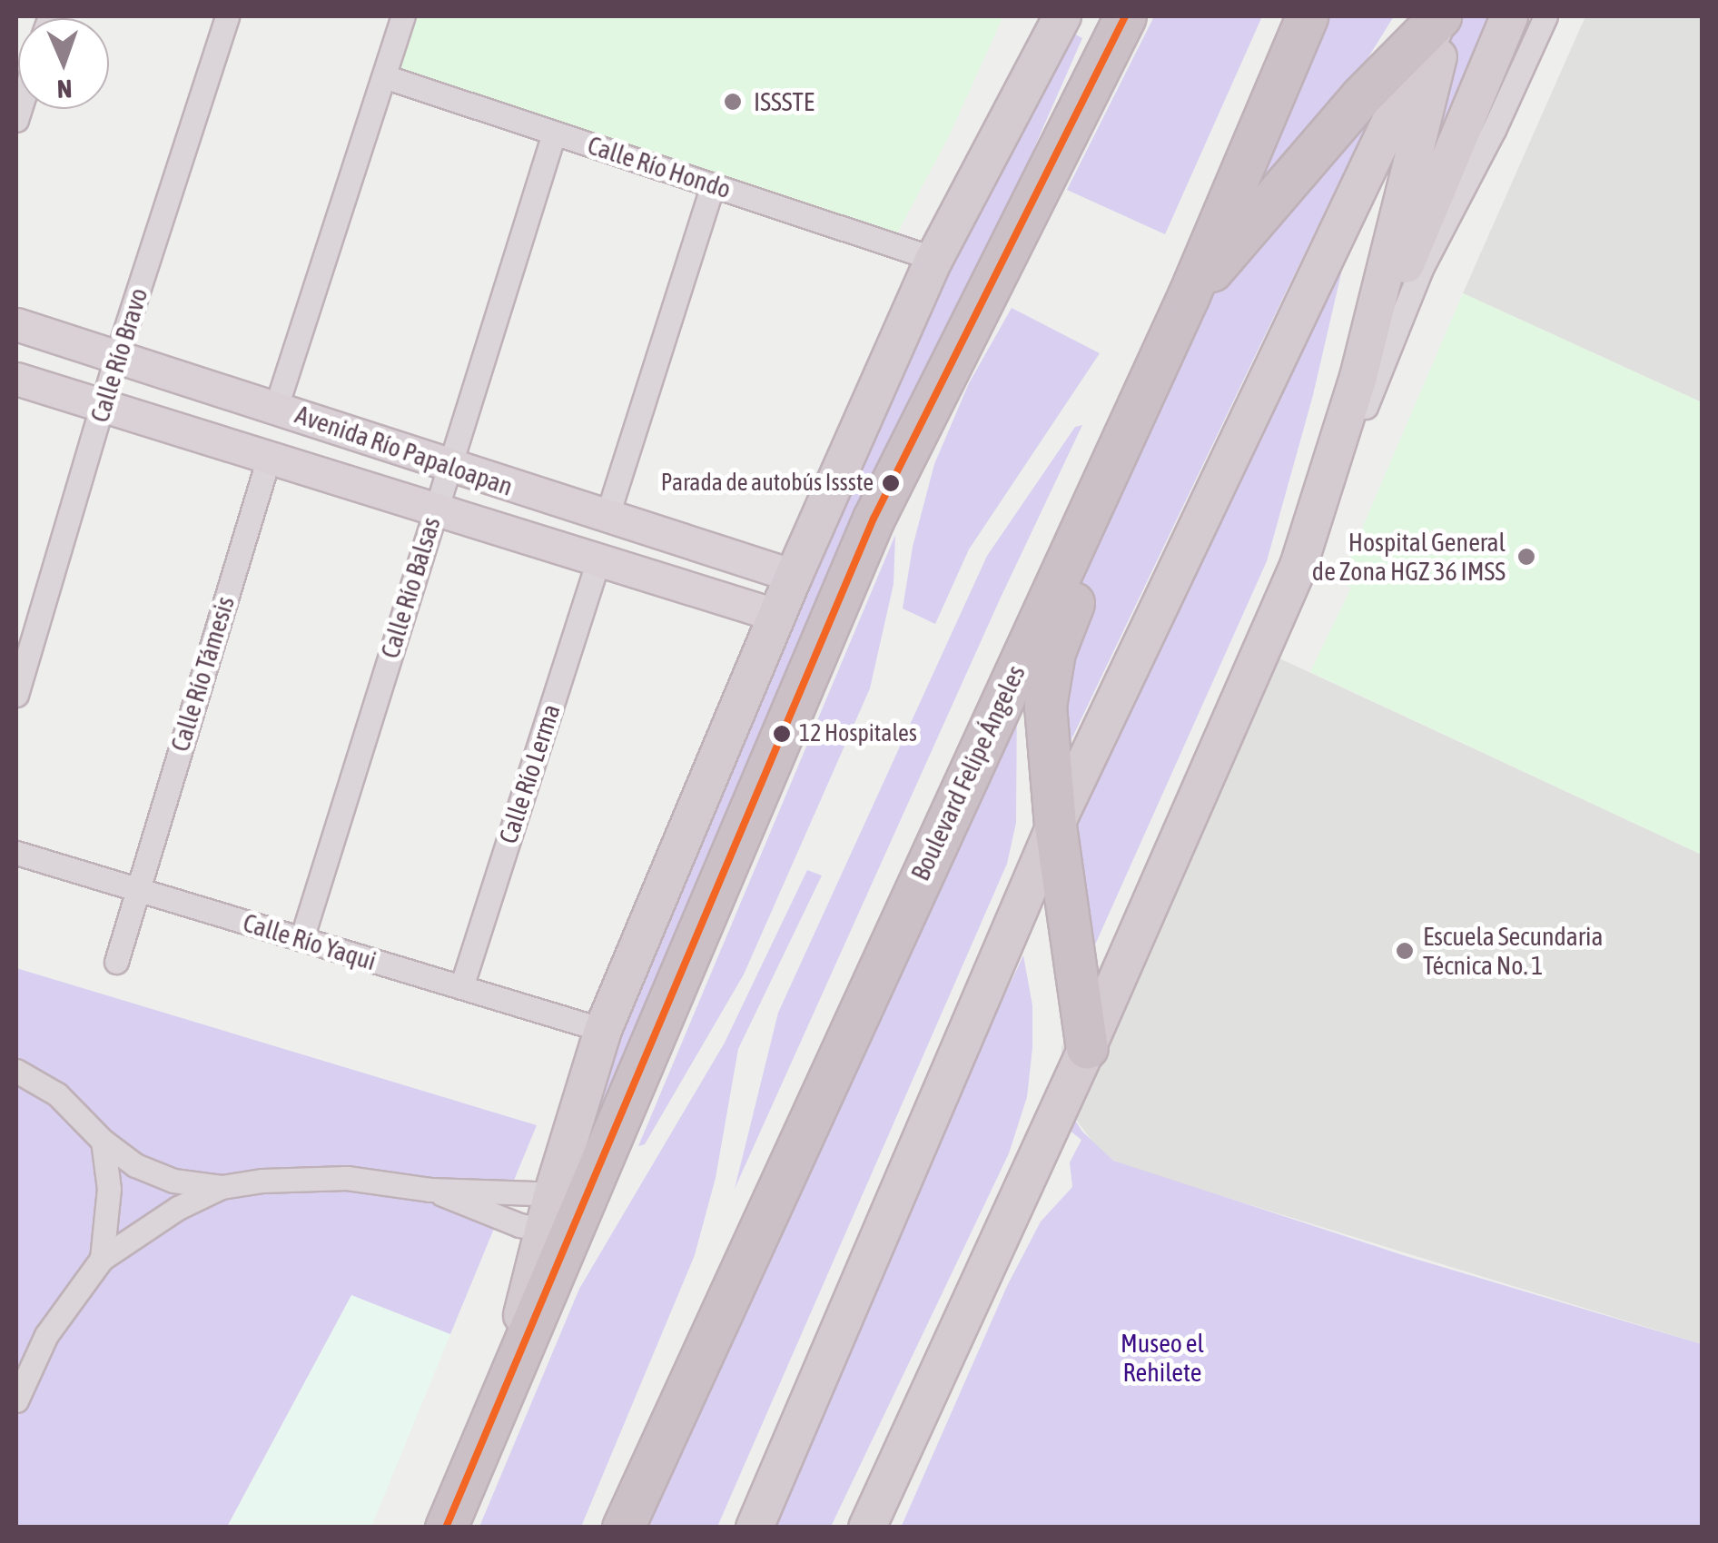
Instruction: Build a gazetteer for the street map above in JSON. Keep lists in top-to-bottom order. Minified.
{"streets":{"highway":["Boulevard Felipe Ángeles"],"street":["Calle Río Hondo","Calle Río Bravo","Avenida Río Papaloapan","Calle Río Balsas","Calle Río Támesis","Calle Río Lerma","Calle Río Yaqui"]},"crossings":[["Calle Río Hondo","Calle Río Balsas"],["Calle Río Bravo","Avenida Río Papaloapan"],["Avenida Río Papaloapan","Calle Río Balsas"],["Avenida Río Papaloapan","Calle Río Támesis"],["Avenida Río Papaloapan","Calle Río Lerma"],["Calle Río Balsas","Calle Río Yaqui"],["Calle Río Támesis","Calle Río Yaqui"],["Calle Río Lerma","Calle Río Yaqui"]],"parks":["Museo el Rehilete"],"places":["ISSSTE","Parada de autobús Issste","Hospital General de Zona HGZ 36 IMSS","12 Hospitales","Escuela Secundaria Técnica No. 1"],"north":"bottom"}
